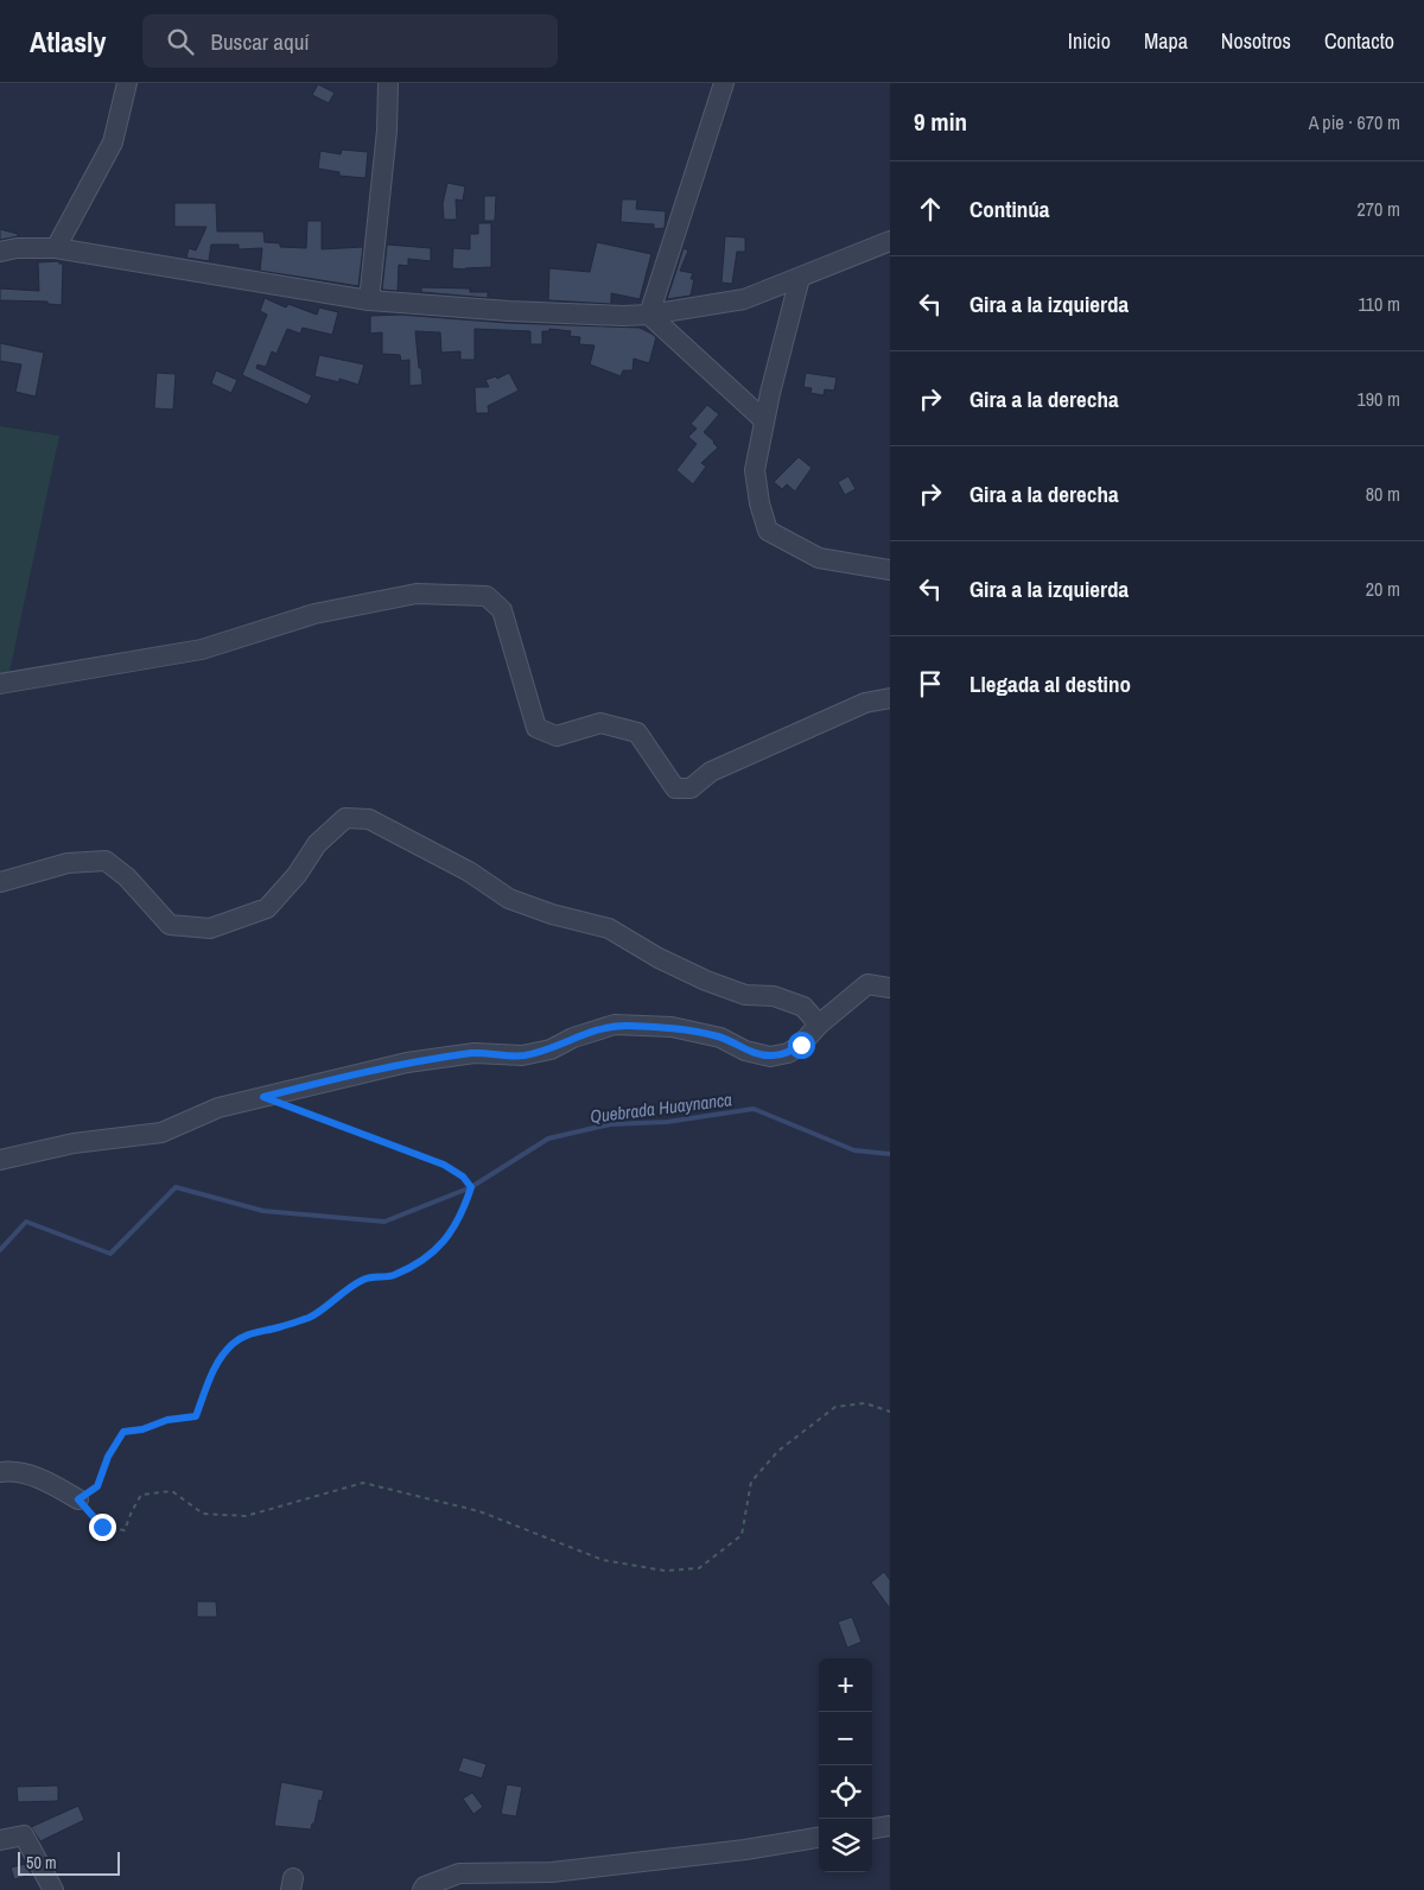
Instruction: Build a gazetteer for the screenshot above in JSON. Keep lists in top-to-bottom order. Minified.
{"water":["Quebrada Huaynanca"],"scale_bar":"50 m","page":{"header":"Atlasly","search":"Buscar aquí","nav":["Inicio","Mapa","Nosotros","Contacto"],"heading":["9 min","A pie · 670 m"],"list":[["Continúa","270 m"],["Gira a la izquierda","110 m"],["Gira a la derecha","190 m"],["Gira a la derecha","80 m"],["Gira a la izquierda","20 m"],"Llegada al destino"],"map_buttons":["+","−"],"scale":"50 m"}}
